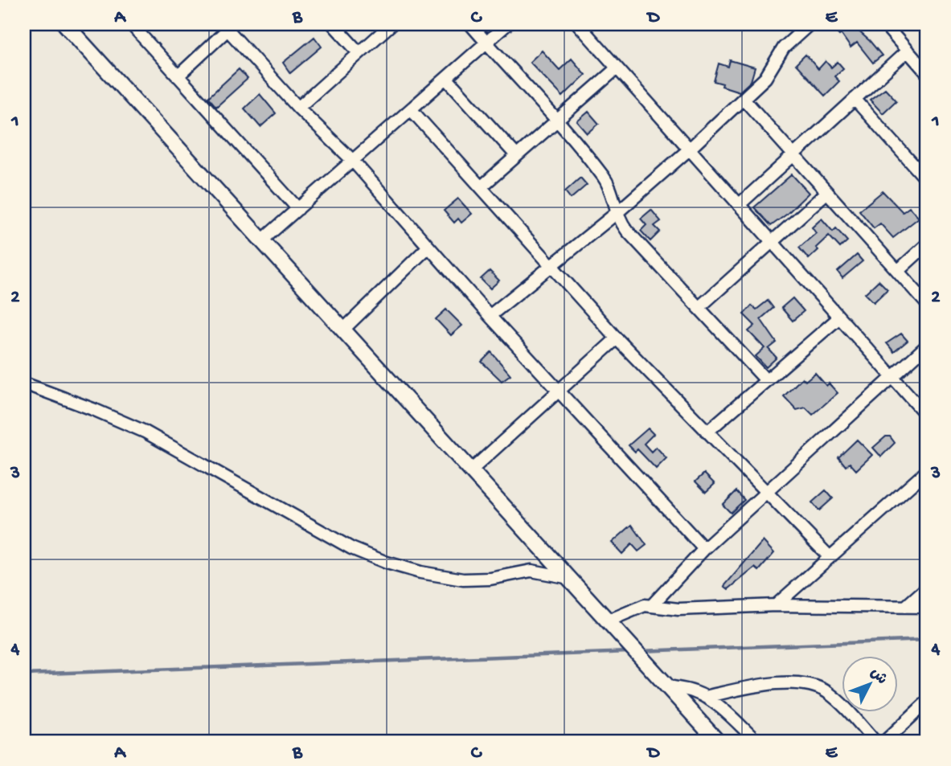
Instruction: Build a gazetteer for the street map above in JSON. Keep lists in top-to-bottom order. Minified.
{"north":"top right","grid":{"columns":["A","B","C","D","E"],"rows":["1","2","3","4"]}}
